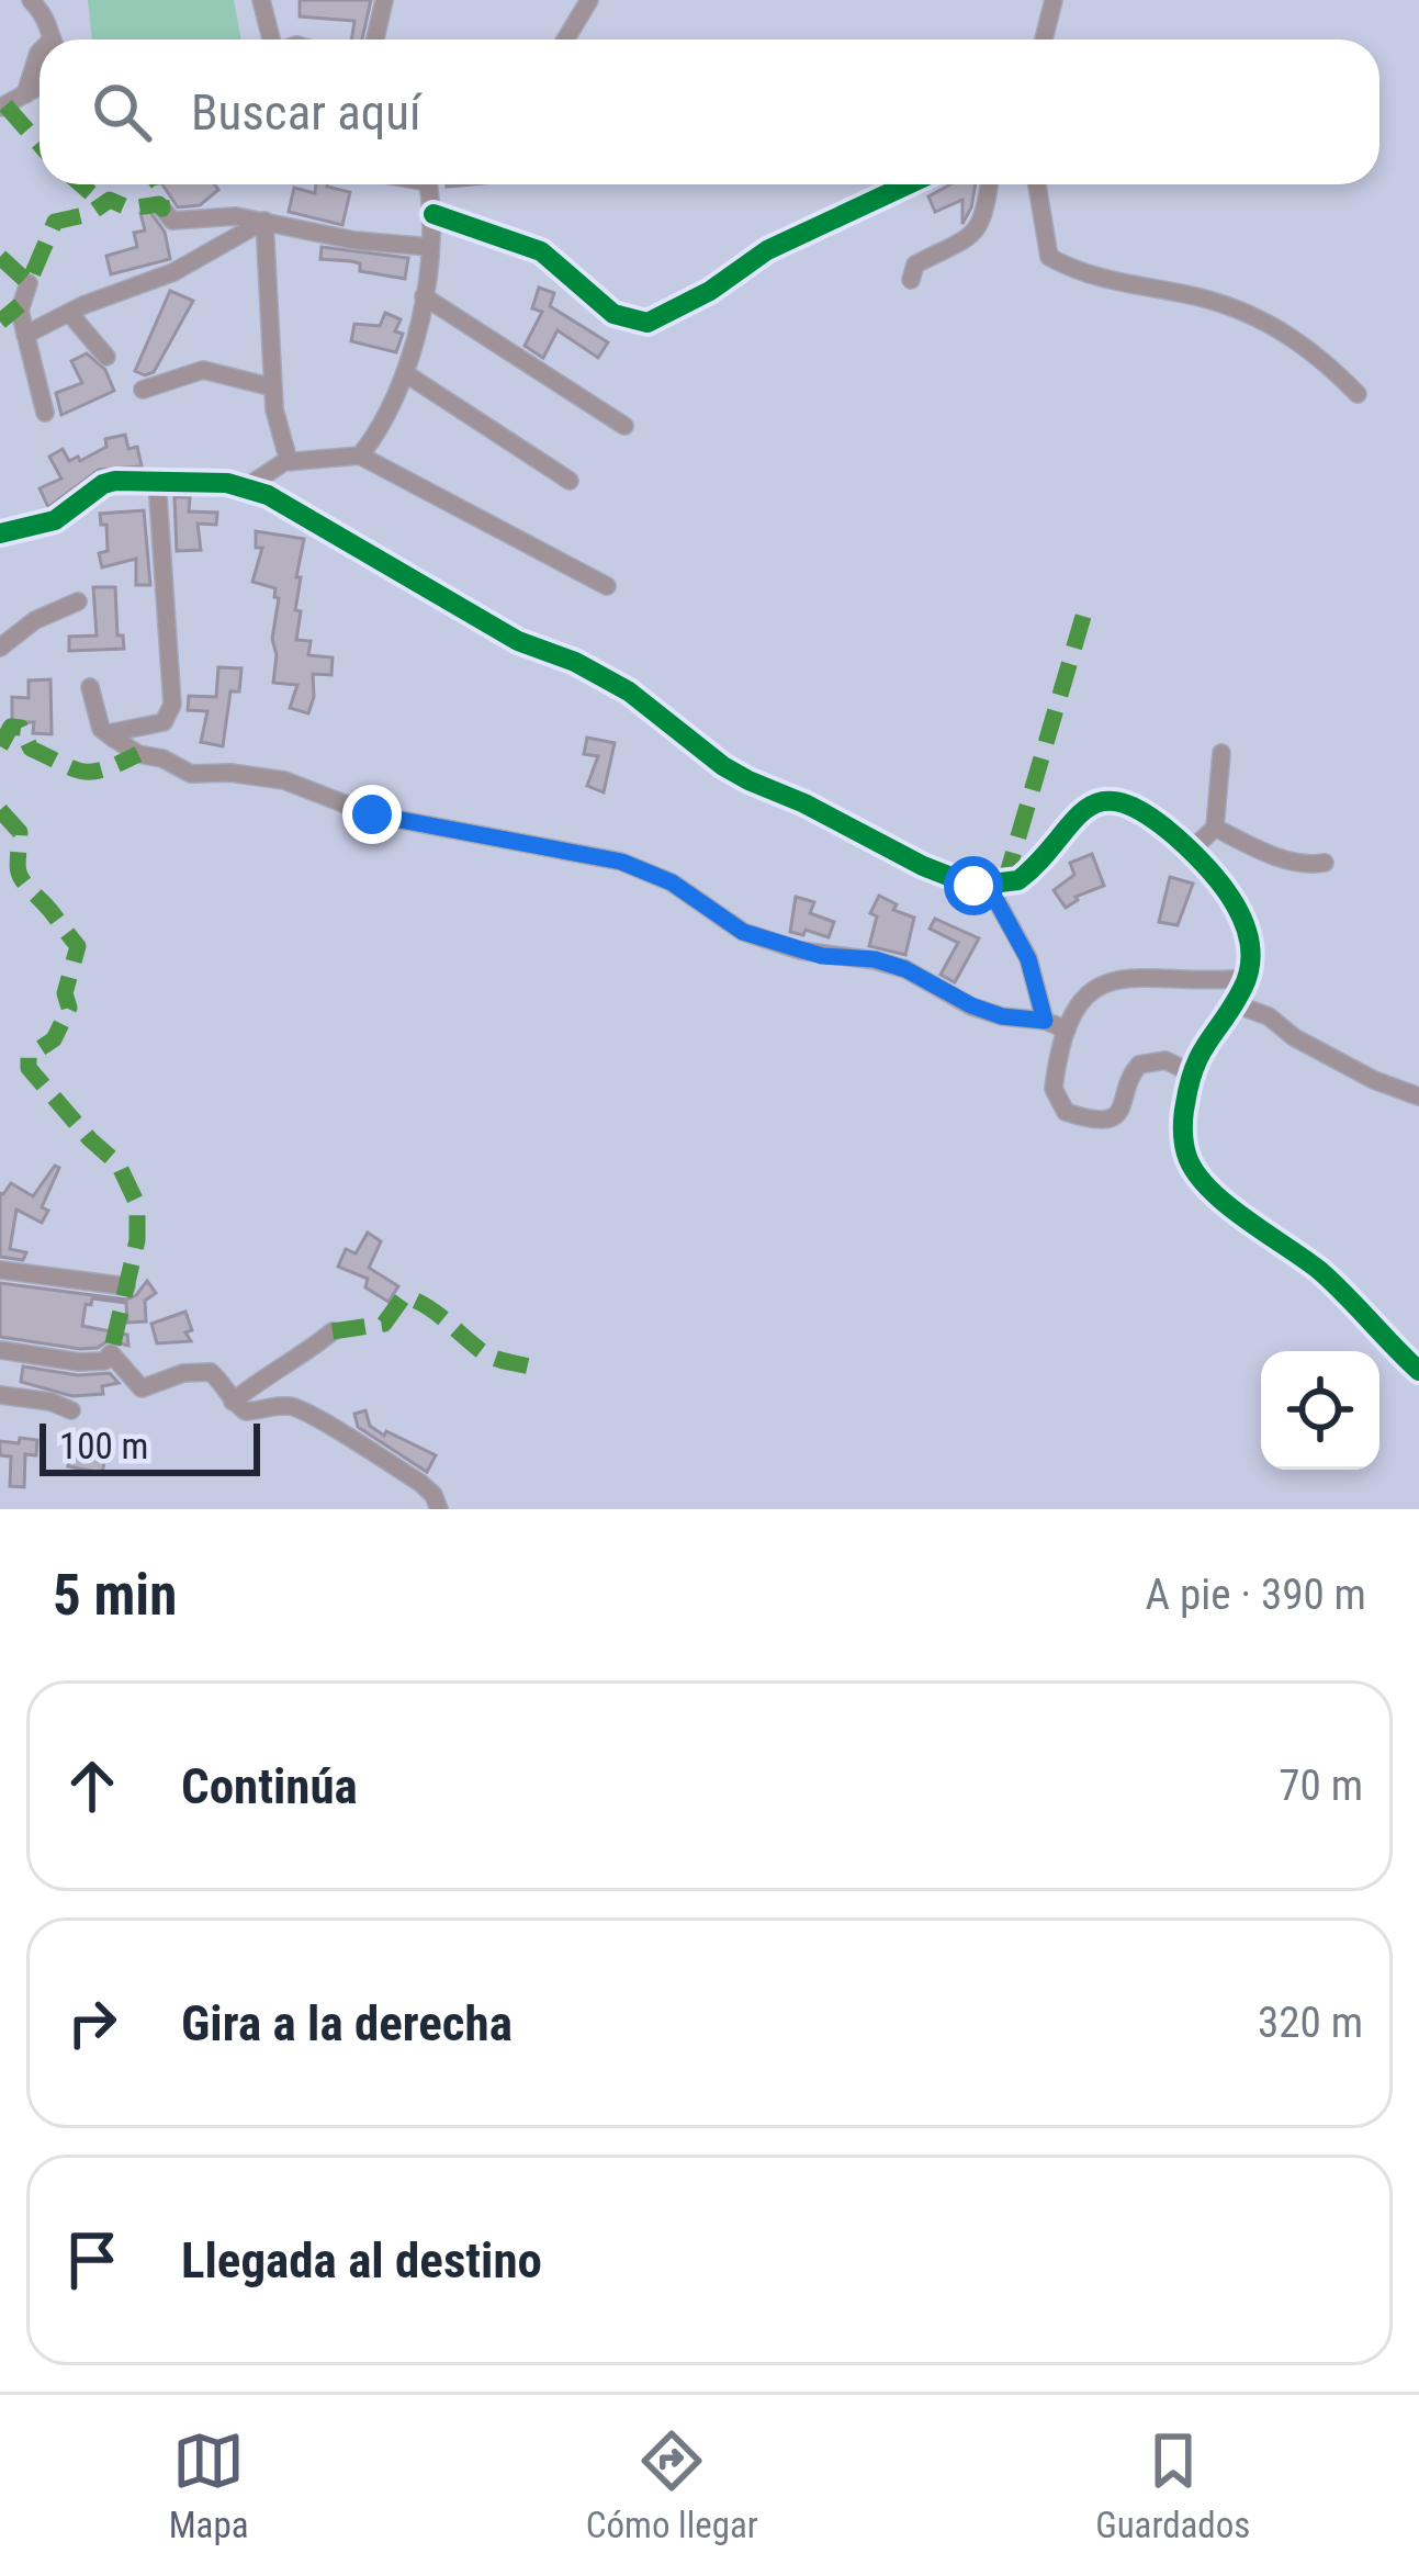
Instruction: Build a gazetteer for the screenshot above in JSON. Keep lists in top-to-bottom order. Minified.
{"scale_bar":"100 m","page":{"search":"Buscar aquí","scale":"100 m","heading":["5 min","A pie · 390 m"],"list":[["Continúa","70 m"],["Gira a la derecha","320 m"],"Llegada al destino"],"nav":["Mapa","Cómo llegar","Guardados"]}}
